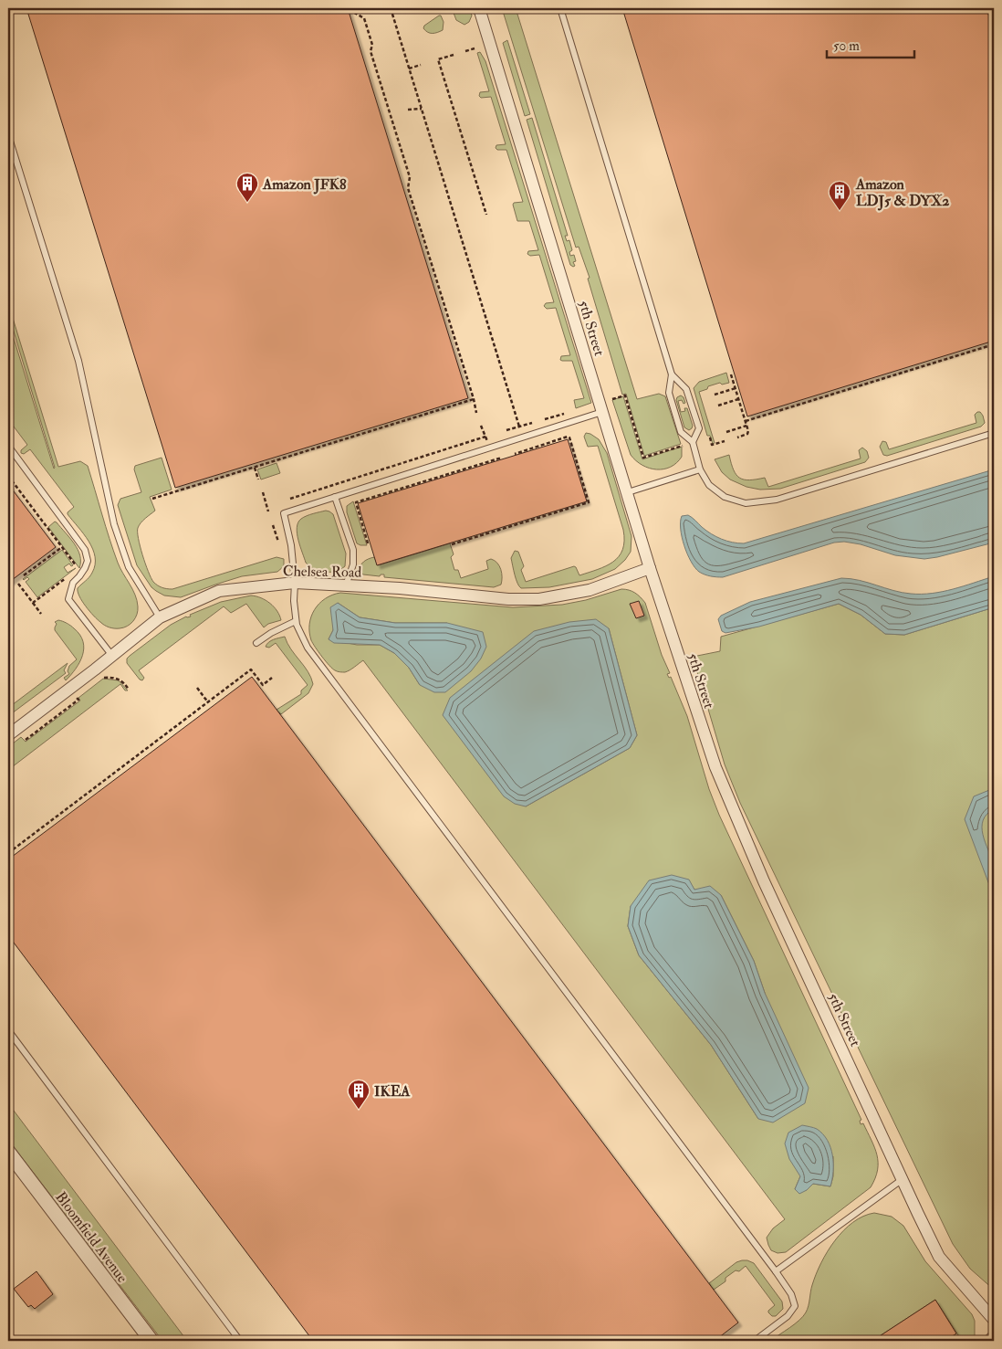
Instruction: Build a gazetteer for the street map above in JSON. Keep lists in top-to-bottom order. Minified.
{"streets":{"street":["5th Street","Chelsea Road","Bloomfield Avenue"]},"crossings":[["5th Street","Chelsea Road"]],"places":{"building":["Amazon JFK8","Amazon LDJ5 & DYX2","IKEA"]},"scale_bar":"50 m"}
